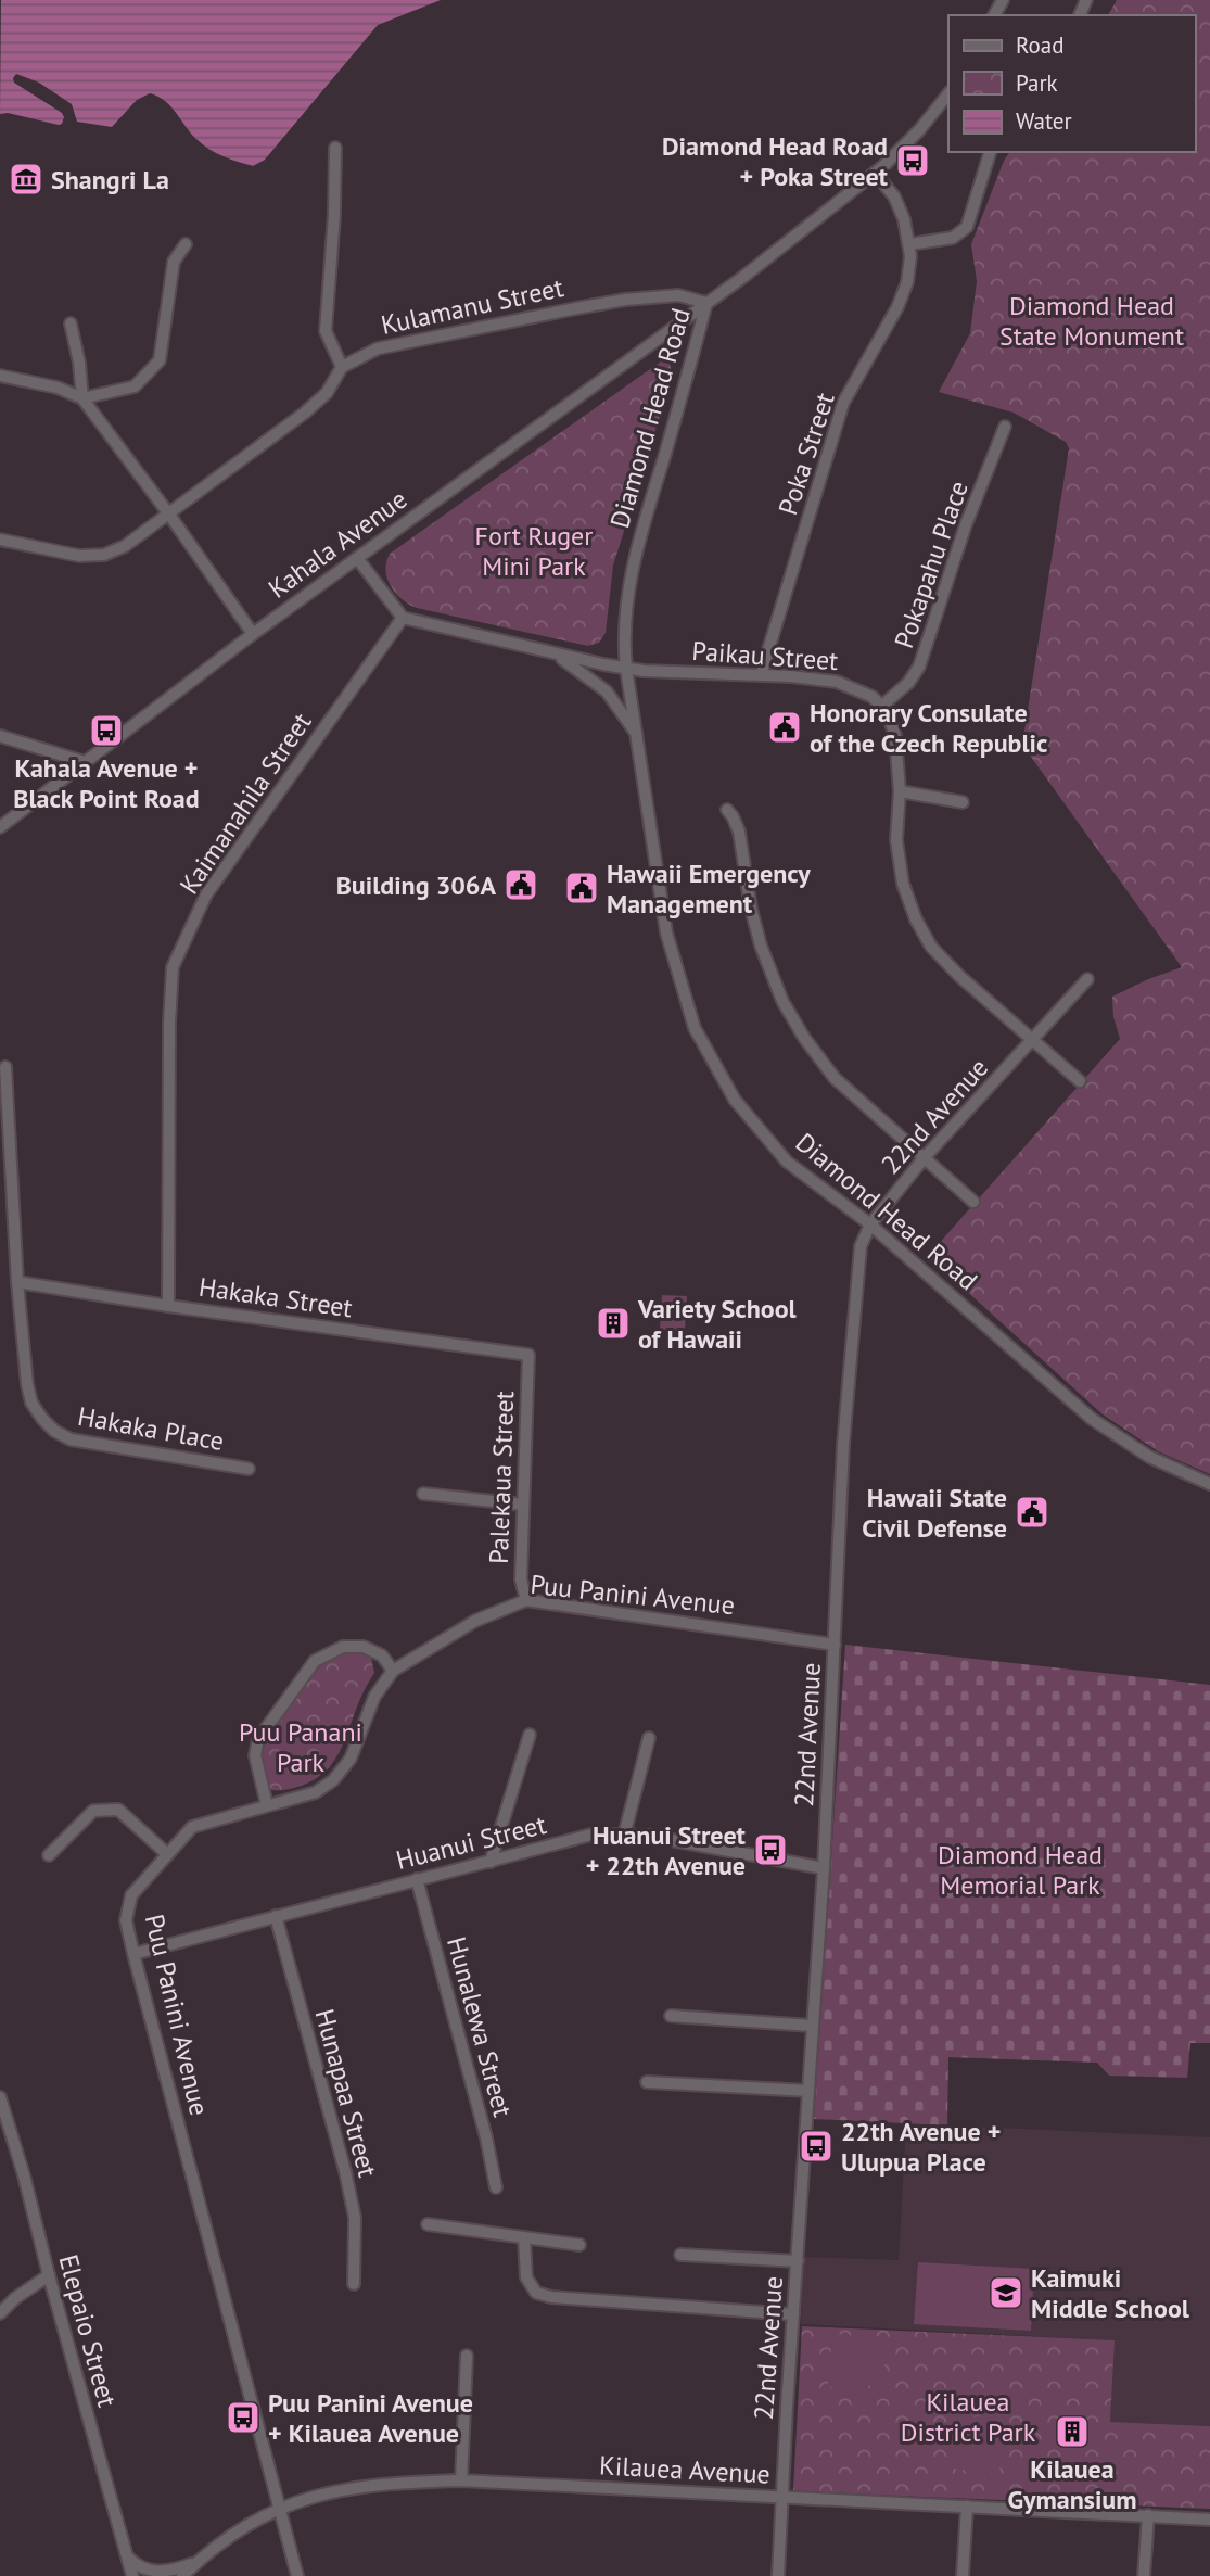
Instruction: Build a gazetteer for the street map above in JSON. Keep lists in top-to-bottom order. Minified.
{"streets":{"street":["Kulamanu Street","Diamond Head Road","Poka Street","Kahala Avenue","Pokapahu Place","Paikau Street","Kaimanahila Street","22nd Avenue","Hakaka Street","Hakaka Place","Palekaua Street","Puu Panini Avenue","Huanui Street","Hunalewa Street","Hunapaa Street","Elepaio Street","Kilauea Avenue"]},"crossings":[["Kulamanu Street","Diamond Head Road"],["Kulamanu Street","Kahala Avenue"],["Diamond Head Road","Poka Street"],["Diamond Head Road","Kahala Avenue"],["Diamond Head Road","Paikau Street"],["Diamond Head Road","22nd Avenue"],["Poka Street","Paikau Street"],["Pokapahu Place","Paikau Street"],["Paikau Street","Kaimanahila Street"],["Kaimanahila Street","Hakaka Street"],["22nd Avenue","Puu Panini Avenue"],["22nd Avenue","Huanui Street"],["22nd Avenue","Kilauea Avenue"],["Hakaka Street","Hakaka Place"],["Hakaka Street","Palekaua Street"],["Palekaua Street","Puu Panini Avenue"],["Puu Panini Avenue","Huanui Street"],["Puu Panini Avenue","Kilauea Avenue"],["Huanui Street","Hunalewa Street"],["Huanui Street","Hunapaa Street"]],"parks":["Diamond Head State Monument","Fort Ruger Mini Park","Puu Panani Park","Diamond Head Memorial Park","Kilauea District Park"],"places":{"bus stop":["Diamond Head Road + Poka Street","Kahala Avenue + Black Point Road","Huanui Street + 22th Avenue","22th Avenue + Ulupua Place","Puu Panini Avenue + Kilauea Avenue"],"museum":["Shangri La"],"public building":["Honorary Consulate of the Czech Republic","Building 306A","Hawaii Emergency Management","Hawaii State Civil Defense"],"building":["Variety School of Hawaii","Kilauea Gymansium"],"school or university":["Kaimuki Middle School"]},"legend":["Road","Park","Water"]}
